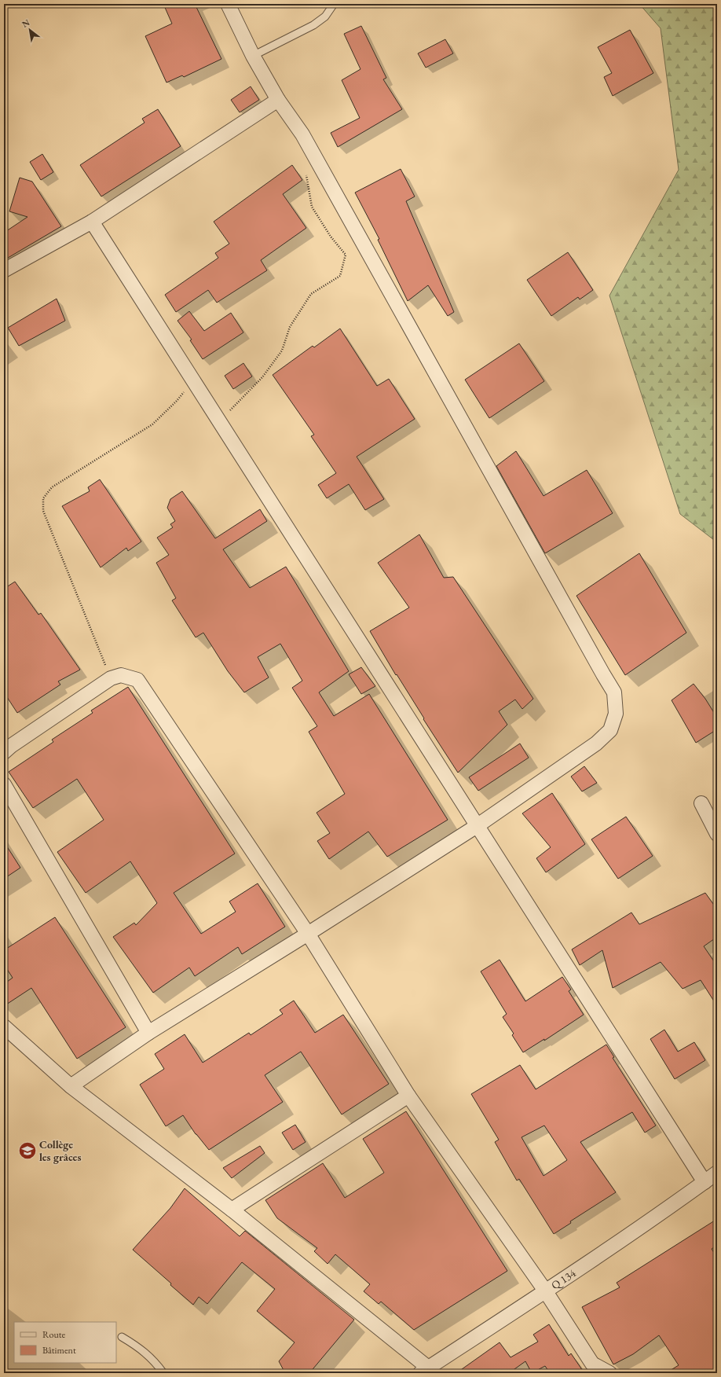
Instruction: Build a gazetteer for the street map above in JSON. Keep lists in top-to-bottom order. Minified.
{"streets":{"street":["Q 134"]},"places":{"school or university":["Collège les grâces"]},"legend":["Route","Bâtiment"],"north":"top left"}
